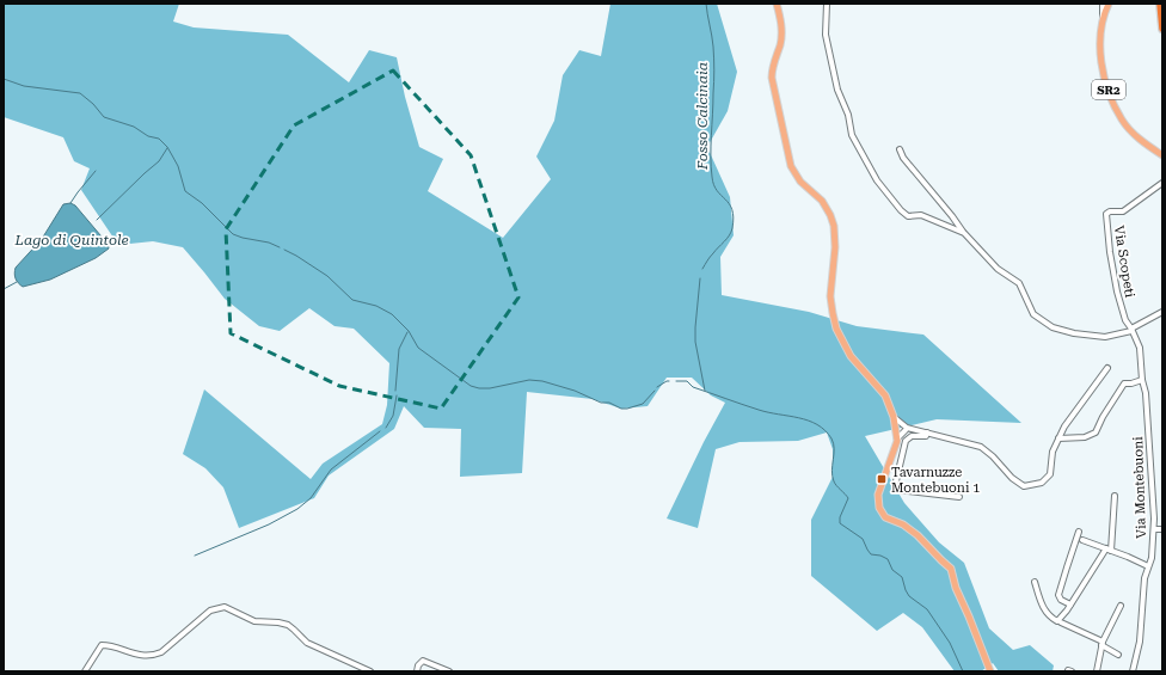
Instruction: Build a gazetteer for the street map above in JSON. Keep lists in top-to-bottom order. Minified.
{"streets":{"main road":["SR2"],"street":["Via Scopeti","Via Montebuoni"]},"crossings":[["Via Scopeti","Via Montebuoni"]],"water":["Fosso Calcinaia","Lago di Quintole"],"places":{"transit":["Tavarnuzze Montebuoni 1"]}}
